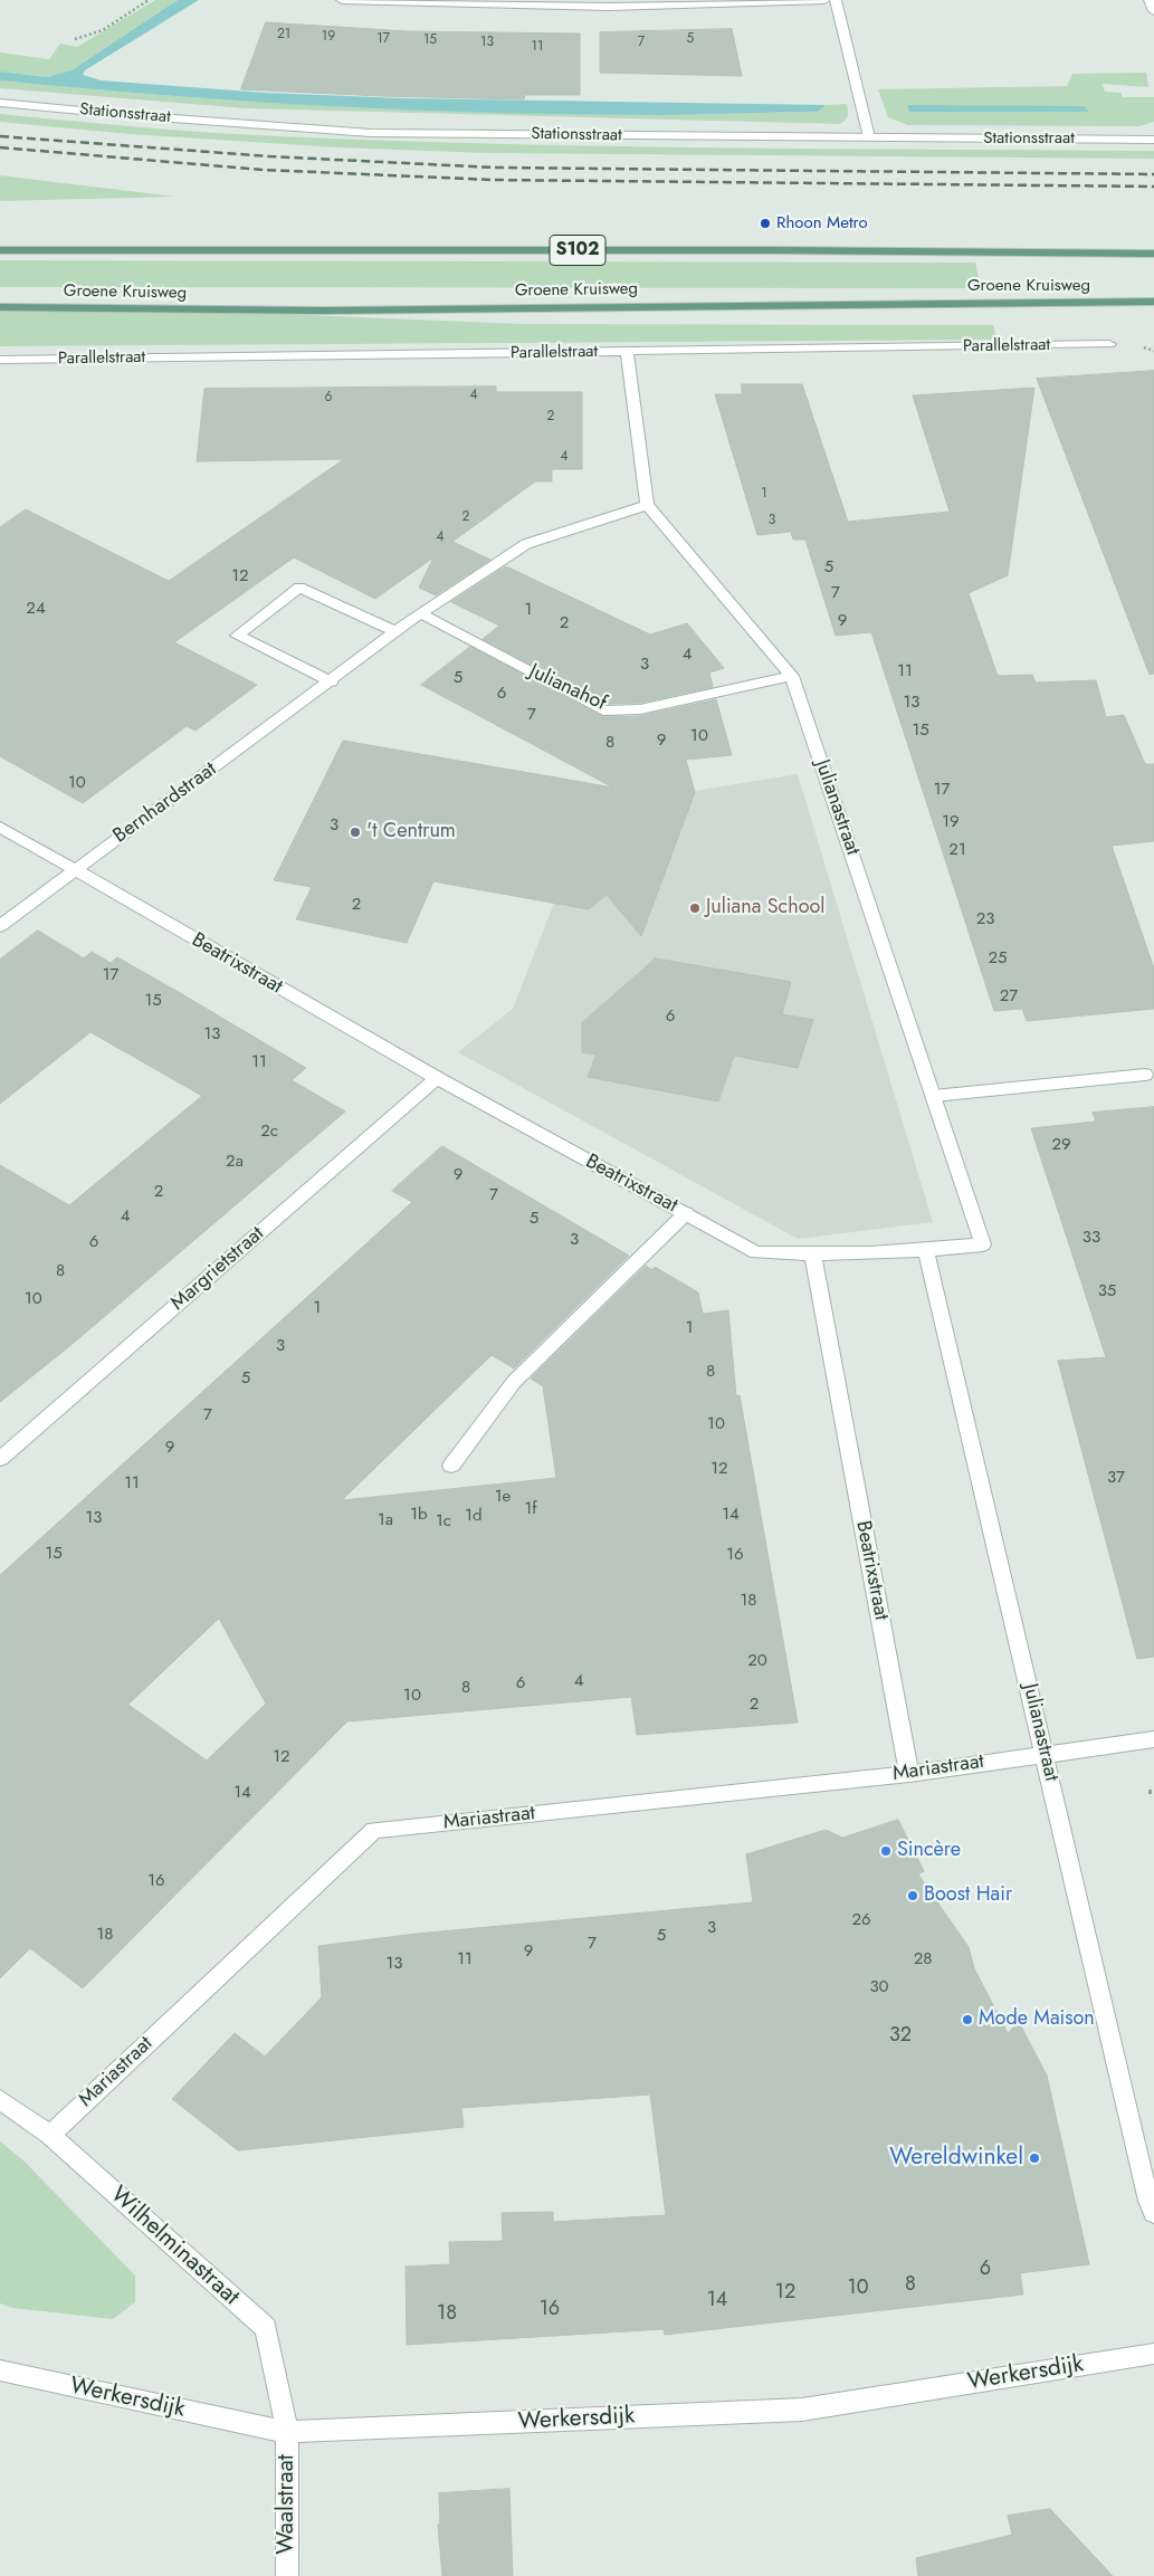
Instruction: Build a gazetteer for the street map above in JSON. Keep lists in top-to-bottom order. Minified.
{"streets":{"main road":["S102","Groene Kruisweg"],"street":["Stationsstraat","Parallelstraat","Julianahof","Bernhardstraat","Julianastraat","Beatrixstraat","Margrietstraat","Mariastraat","Wilhelminastraat","Werkersdijk","Waalstraat"]},"crossings":[["Julianahof","Bernhardstraat"],["Julianahof","Julianastraat"],["Bernhardstraat","Julianastraat"],["Bernhardstraat","Beatrixstraat"],["Julianastraat","Beatrixstraat"],["Julianastraat","Mariastraat"],["Beatrixstraat","Margrietstraat"],["Beatrixstraat","Mariastraat"],["Mariastraat","Wilhelminastraat"],["Wilhelminastraat","Werkersdijk"],["Wilhelminastraat","Waalstraat"],["Werkersdijk","Waalstraat"]],"places":["Rhoon Metro","'t Centrum","Juliana School","Sincère","Boost Hair","Mode Maison","Wereldwinkel"],"house_numbers":["21","19","17","5","15","13","7","11","4","6","2","4","1","2","3","4","5","12","7","24","1","9","2","4","3","11","5","6","13","7","15","10","9","8","10","17","19","3","21","2","23","25","17","27","15","6","13","11","2c","29","2a","9","2","7","4","5","33","3","6","8","35","10","1","1","3","8","5","7","10","9","12","37","11","1e","1f","1b","14","1d","13","1a","1c","15","16","18","20","4","6","8","10","2","12","14","16","26","3","18","5","7","9","11","28","13","30","32","6","8","10","12","14","16","18"]}
